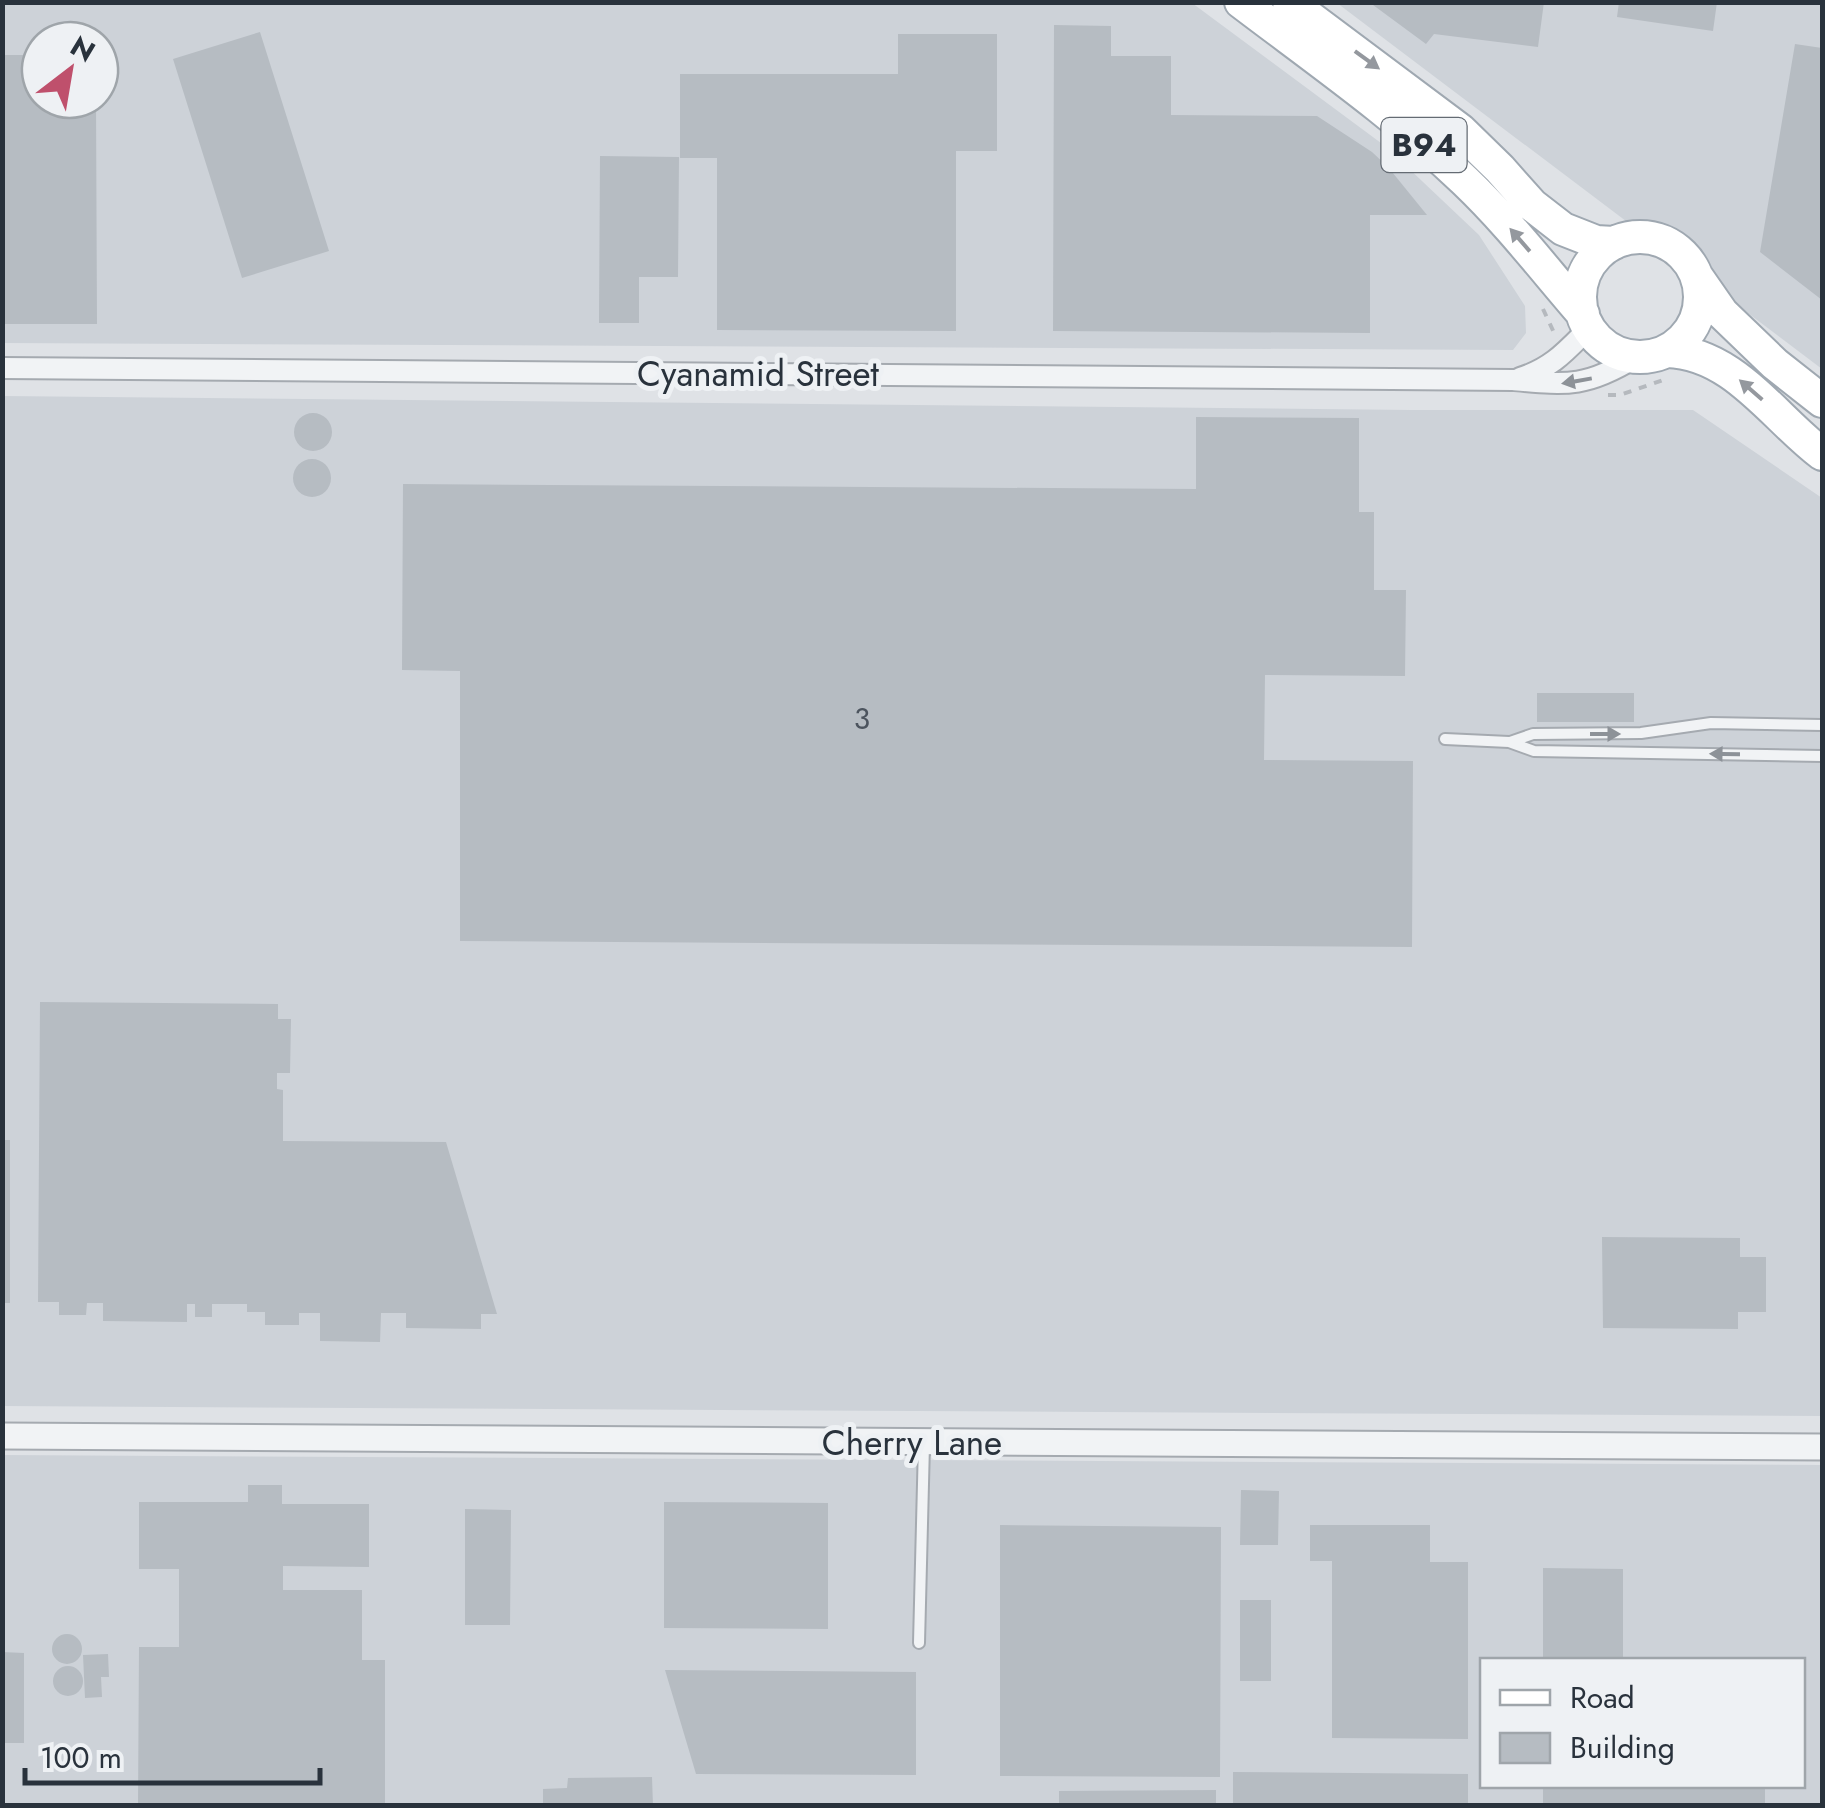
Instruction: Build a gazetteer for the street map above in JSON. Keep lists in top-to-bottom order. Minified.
{"streets":{"main road":["B94"],"street":["Cyanamid Street","Cherry Lane"]},"crossings":[["B94","Cyanamid Street"]],"house_numbers":["3"],"legend":["Road","Building"],"scale_bar":"100 m","north":"top right"}
